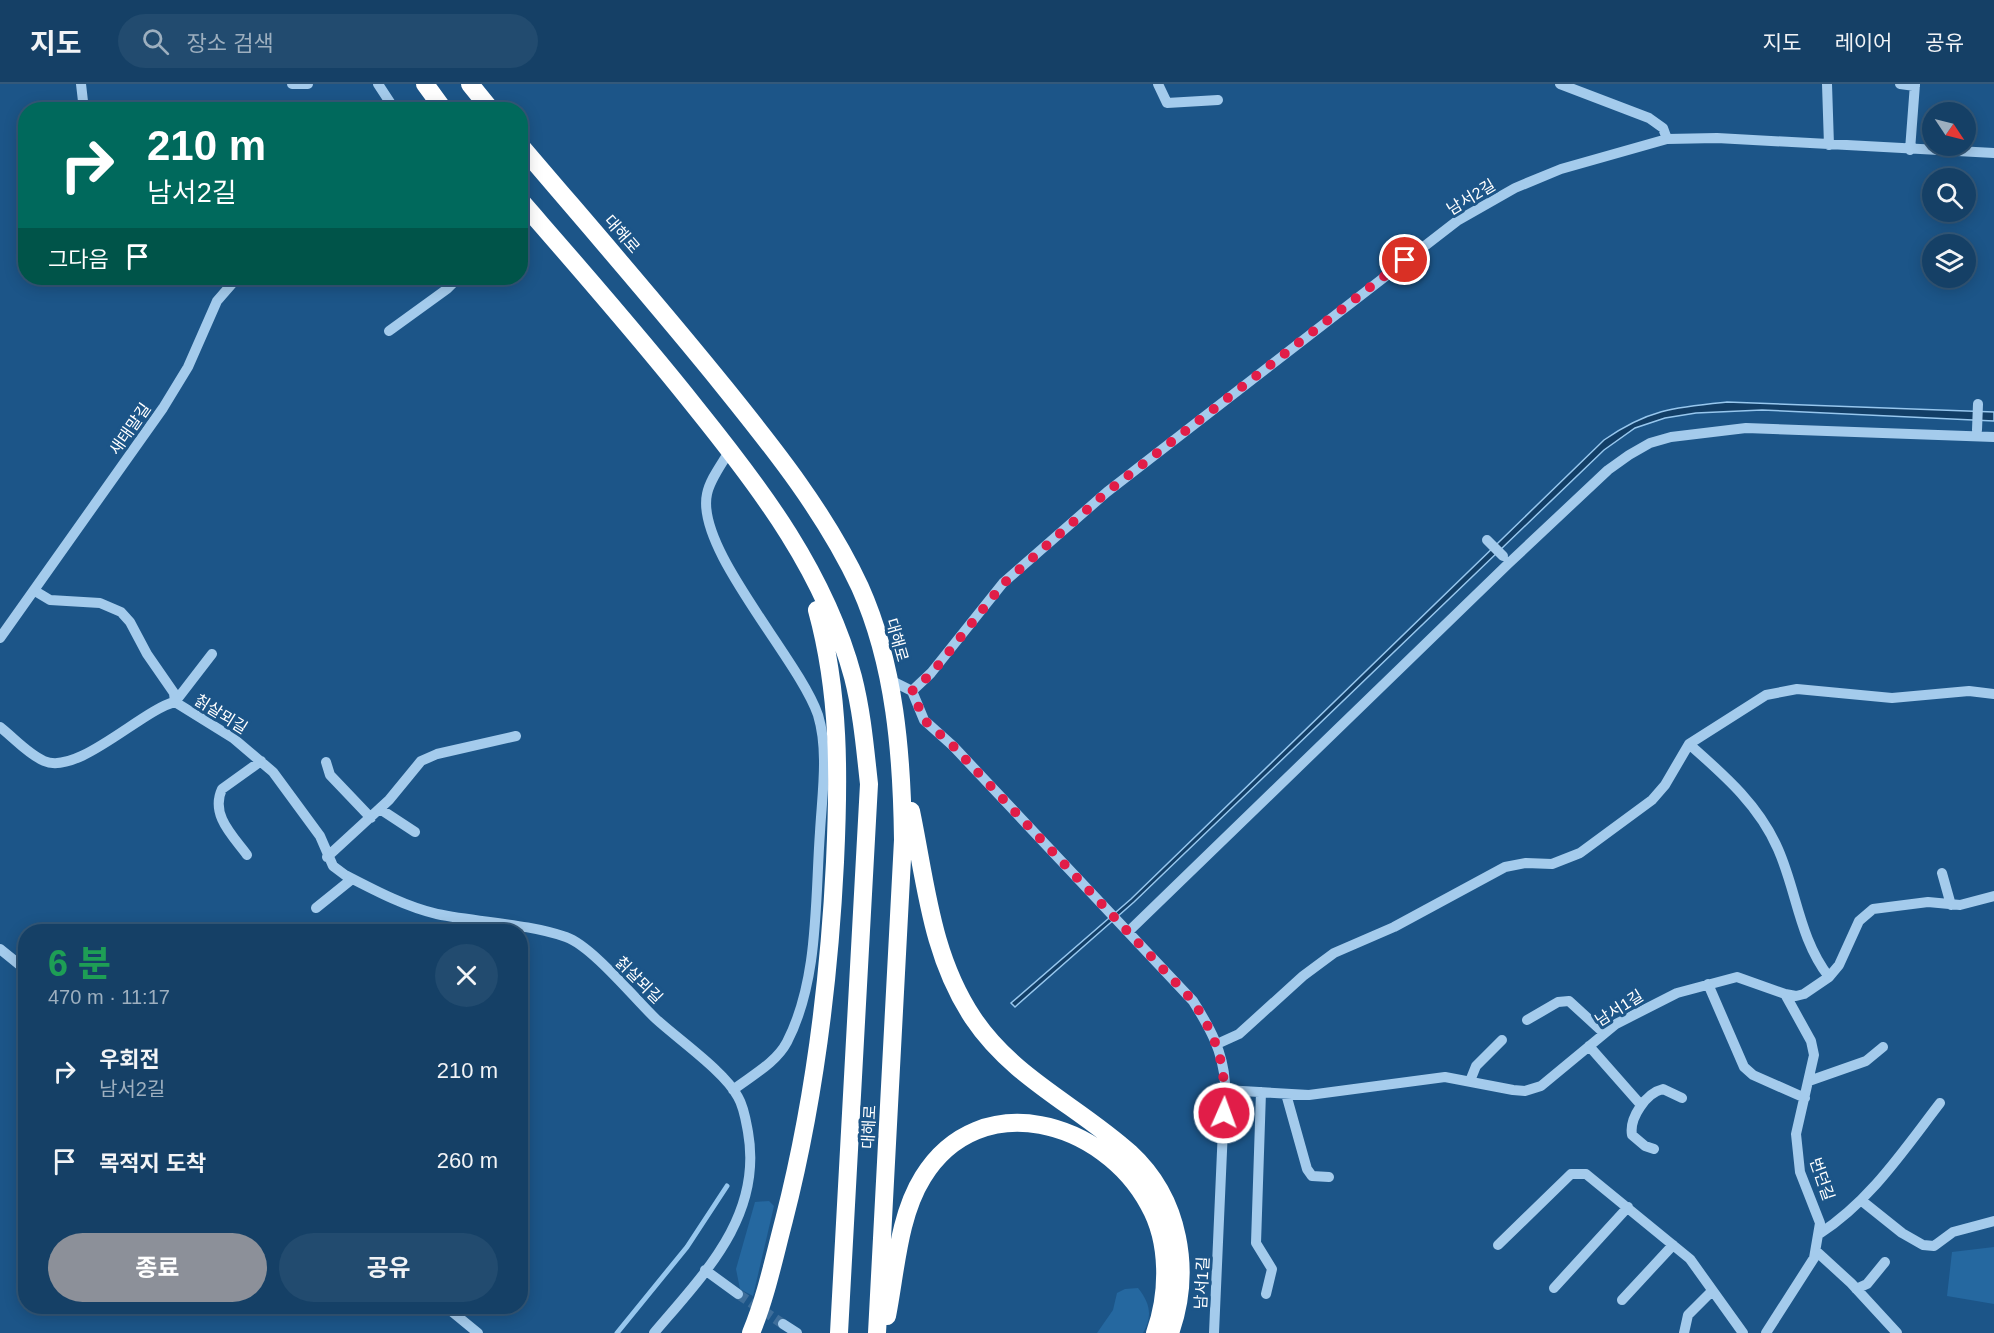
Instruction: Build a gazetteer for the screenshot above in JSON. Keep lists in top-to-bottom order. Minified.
{"streets":{"highway":["대해로"],"street":["남서2길","새태말길","칡살뫼길","남서1길","번던길"]},"crossings":[["남서2길","남서1길"],["남서1길","번던길"]],"north":"bottom right","page":{"header":"지도","search":"장소 검색","nav":["지도","레이어","공유"],"turn":["210 m","남서2길"],"then":"그다음","heading":["6 분","470 m · 11:17"],"list":[{"name":"우회전","note":"남서2길","value":"210 m"},{"name":"목적지 도착","value":"260 m"}],"buttons":["종료","공유"]}}
